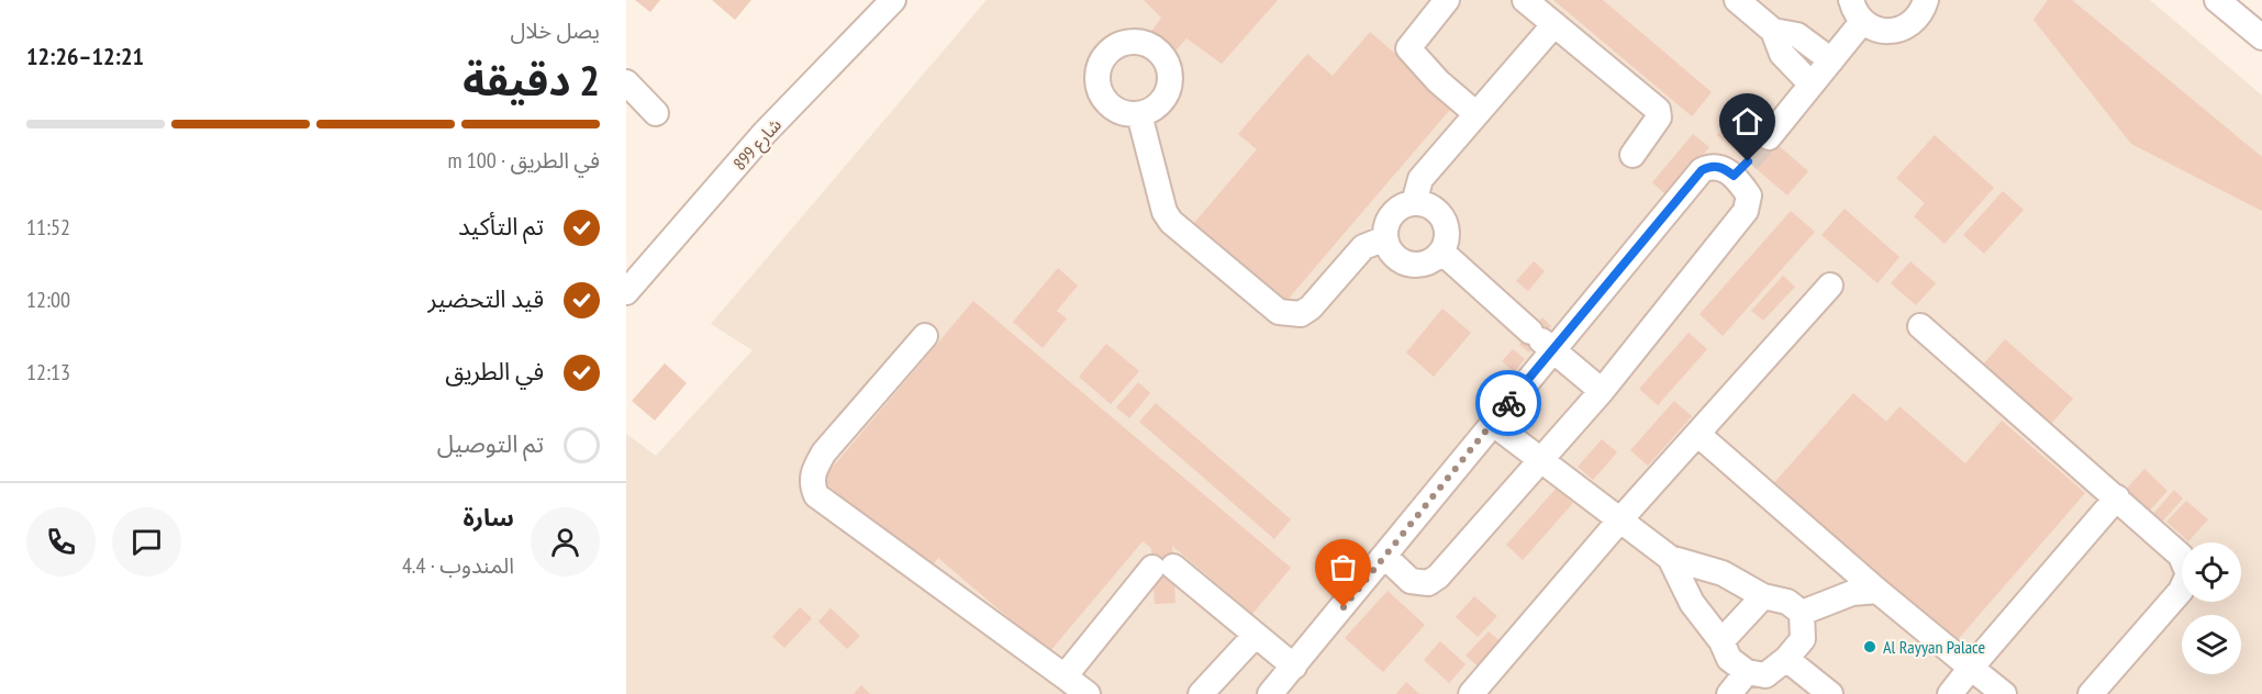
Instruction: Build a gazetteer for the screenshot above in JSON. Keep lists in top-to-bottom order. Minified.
{"streets":{"street":["شارع 899"]},"places":["Al Rayyan Palace"],"page":{"heading":["2 دقيقة","يصل خلال","12:21–12:26"],"panel":["سارة","المندوب · 4.4"],"bar":"في الطريق · 100 m","list":[["تم التأكيد","11:52"],["قيد التحضير","12:00"],["في الطريق","12:13"],"تم التوصيل"]}}
